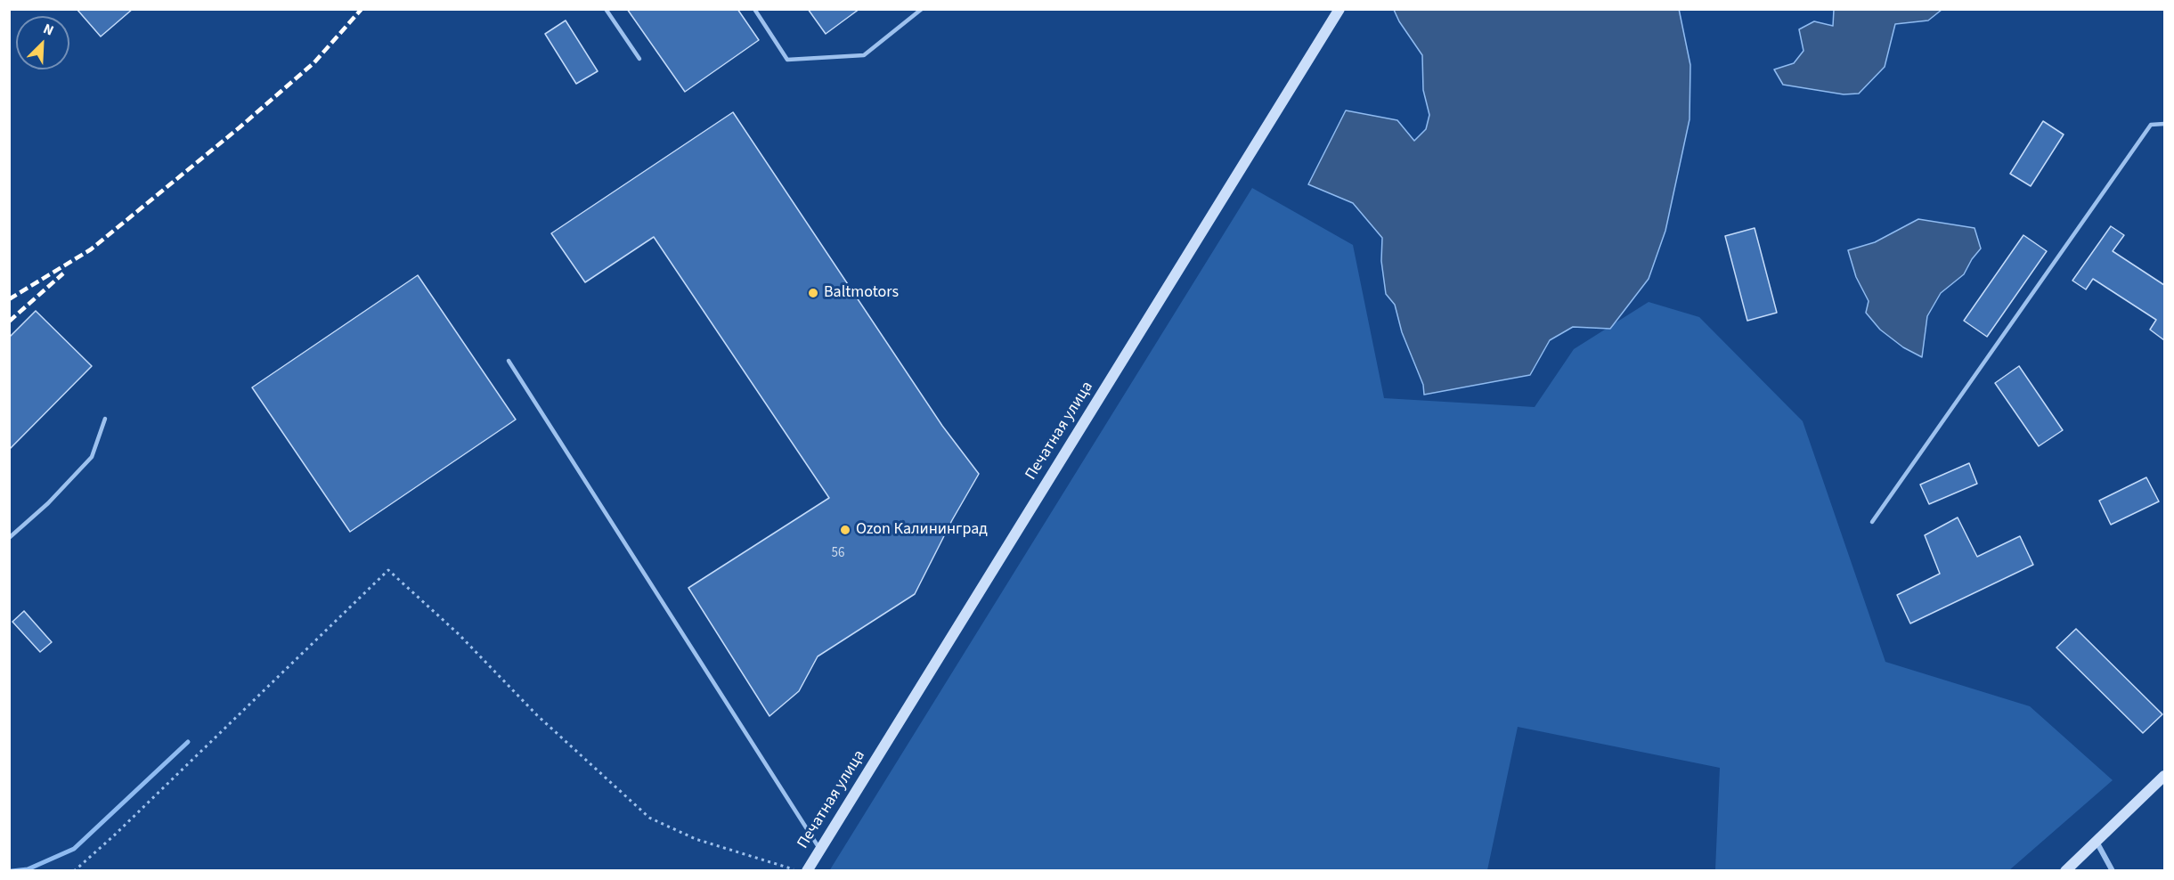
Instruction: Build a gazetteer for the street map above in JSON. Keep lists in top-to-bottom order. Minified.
{"streets":{"street":["Печатная улица"]},"places":["Baltmotors","Ozon Калининград"],"house_numbers":["56"],"north":"top right"}
